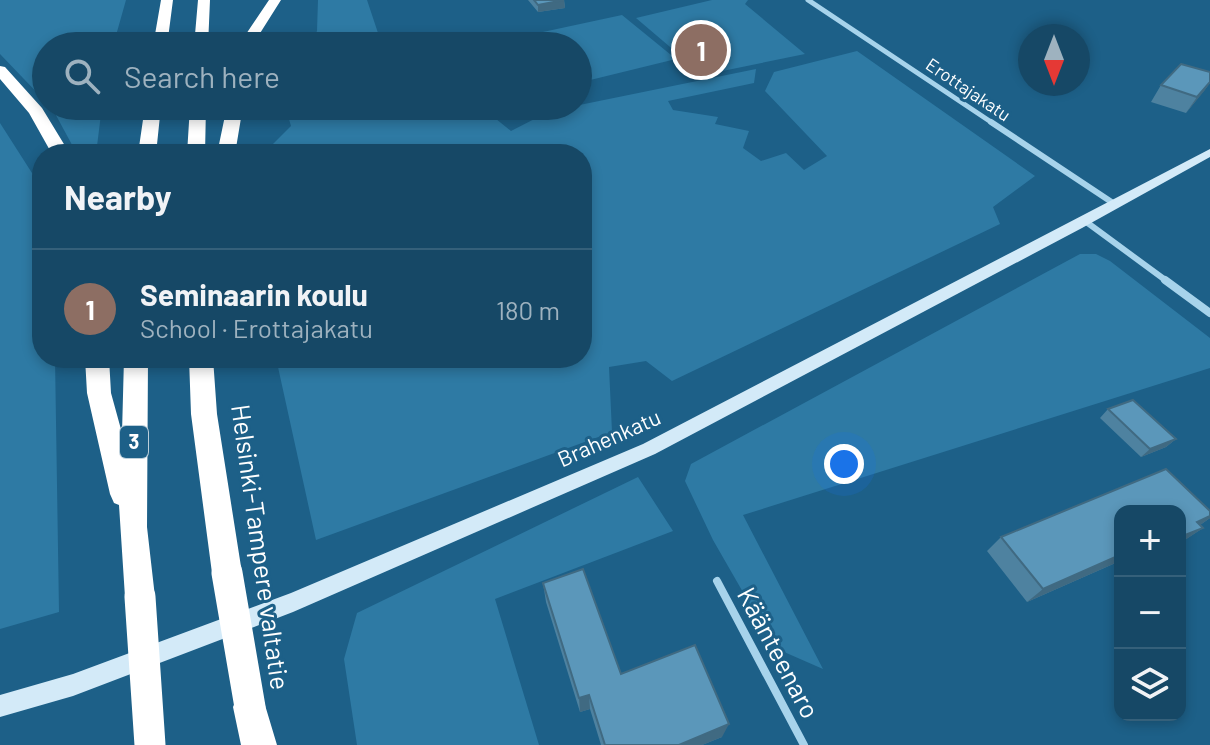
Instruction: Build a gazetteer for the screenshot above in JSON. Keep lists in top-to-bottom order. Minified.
{"streets":{"highway":["3","Helsinki-Tampere valtatie"],"main road":["Brahenkatu"],"street":["Erottajakatu"],"lane":["Käänteenaro"]},"crossings":[["Erottajakatu","Brahenkatu"]],"north":"bottom","page":{"pins":"1","search":"Search here","heading":"Nearby","list":[{"mark":"1","name":"Seminaarin koulu","note":"School · Erottajakatu","value":"180 m"}],"map_buttons":["+","−"]}}
